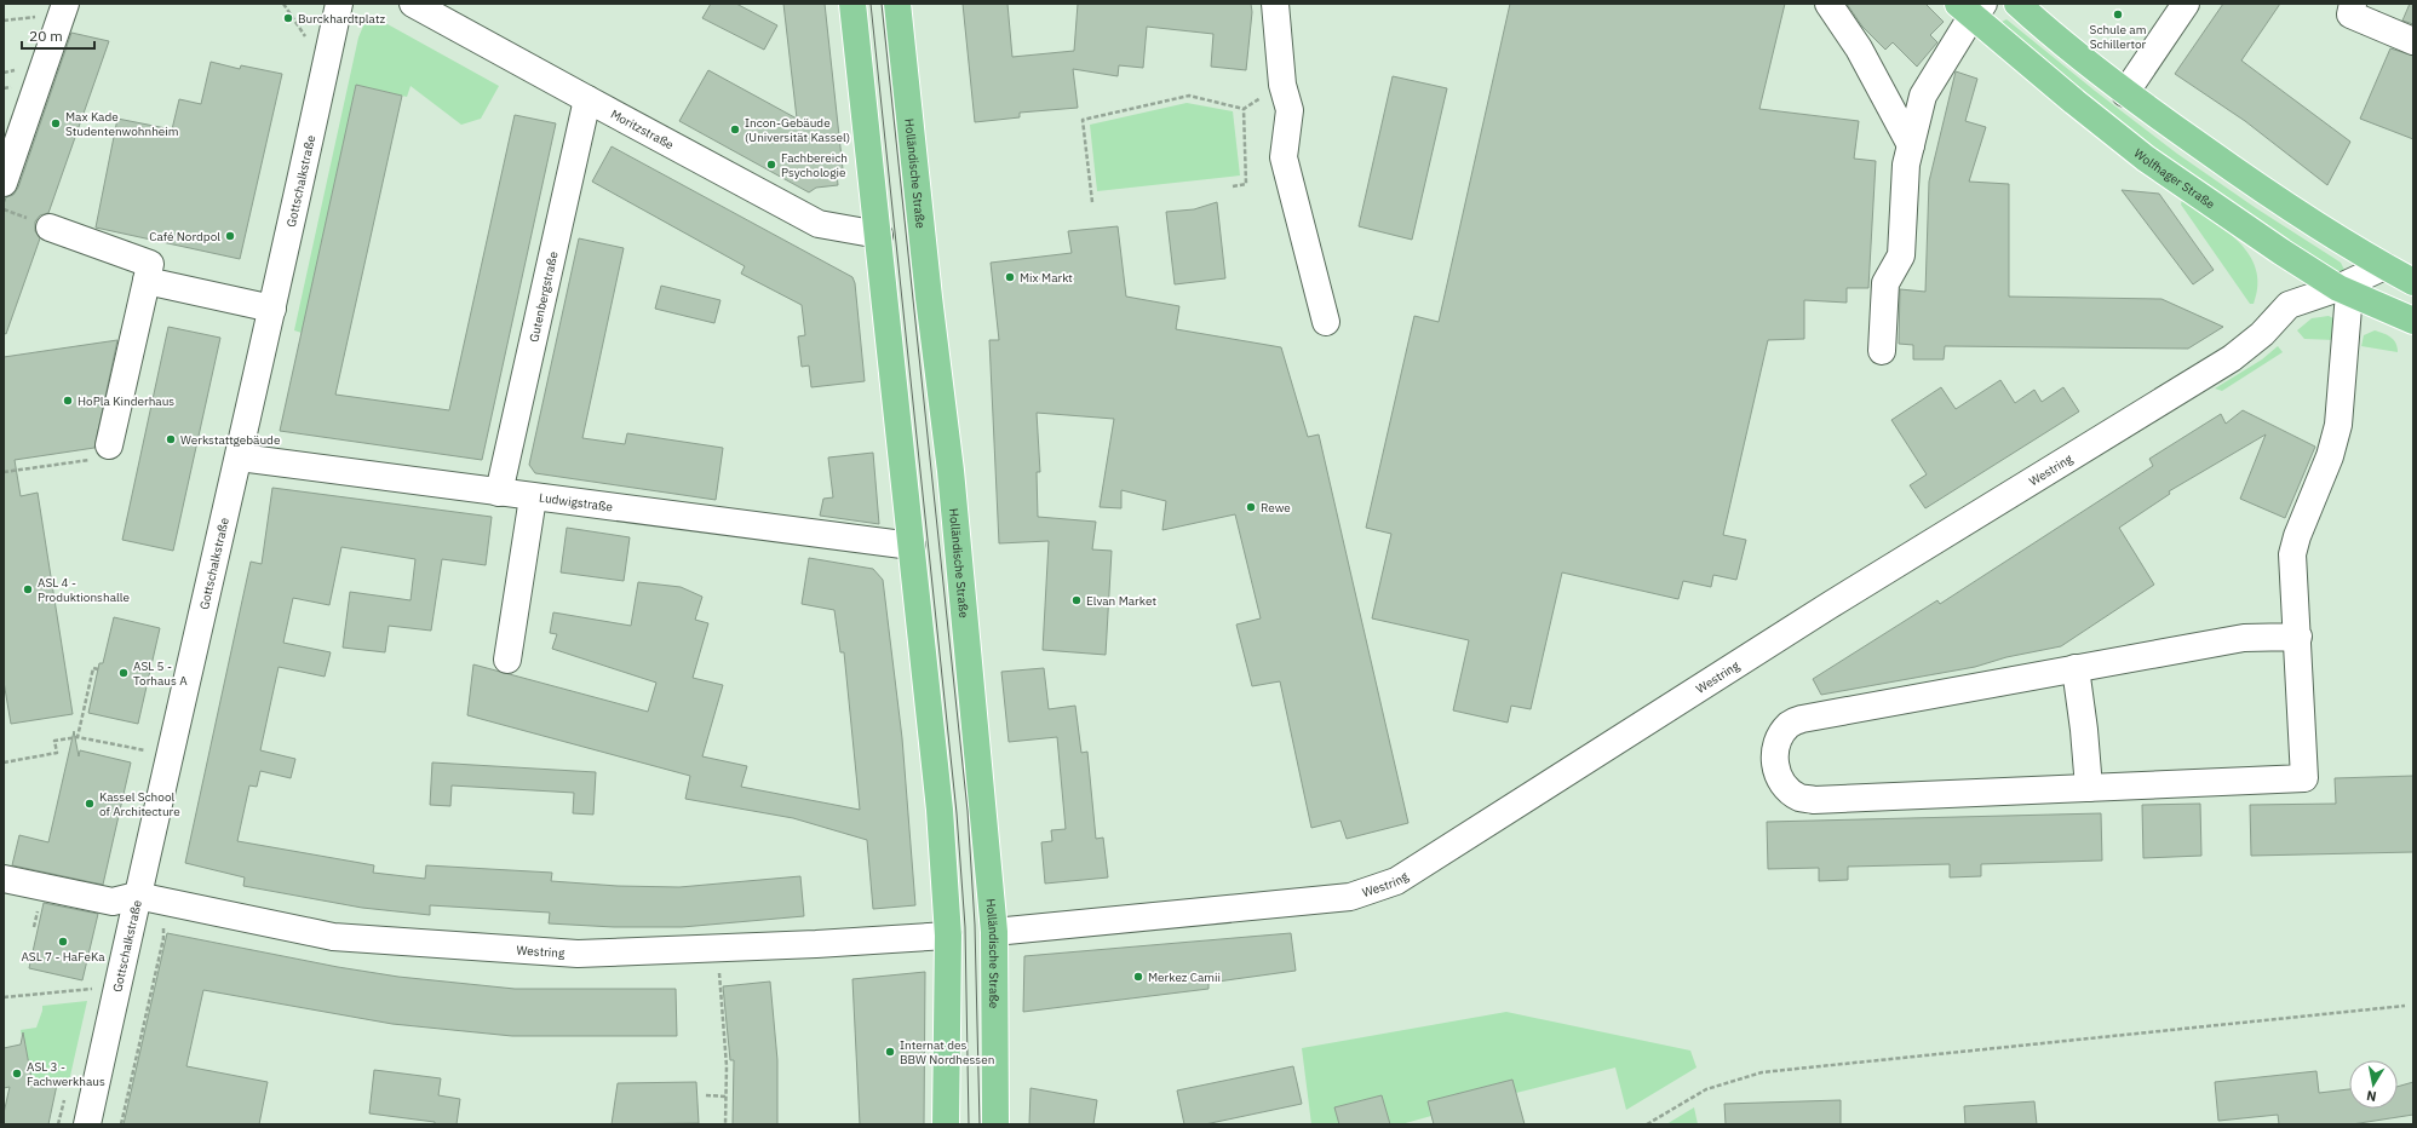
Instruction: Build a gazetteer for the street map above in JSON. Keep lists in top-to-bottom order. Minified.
{"streets":{"main road":["Holländische Straße","Wolfhager Straße"],"street":["Moritzstraße","Gottschalkstraße","Gutenbergstraße","Westring","Ludwigstraße"]},"crossings":[["Moritzstraße","Gutenbergstraße"],["Holländische Straße","Westring"],["Wolfhager Straße","Westring"],["Gottschalkstraße","Westring"],["Gottschalkstraße","Ludwigstraße"],["Gutenbergstraße","Ludwigstraße"]],"places":["Schule am Schillertor","Burckhardtplatz","Max Kade Studentenwohnheim","Incon-Gebäude (Universität Kassel)","Fachbereich Psychologie","Café Nordpol","Mix Markt","HoPla Kinderhaus","Werkstattgebäude","Rewe","ASL 4 - Produktionshalle","Elvan Market","ASL 5 - Torhaus A","Kassel School of Architecture","ASL 7 - HaFeKa","Merkez Camii","Internat des BBW Nordhessen","ASL 3 - Fachwerkhaus"],"scale_bar":"20 m","north":"bottom"}
